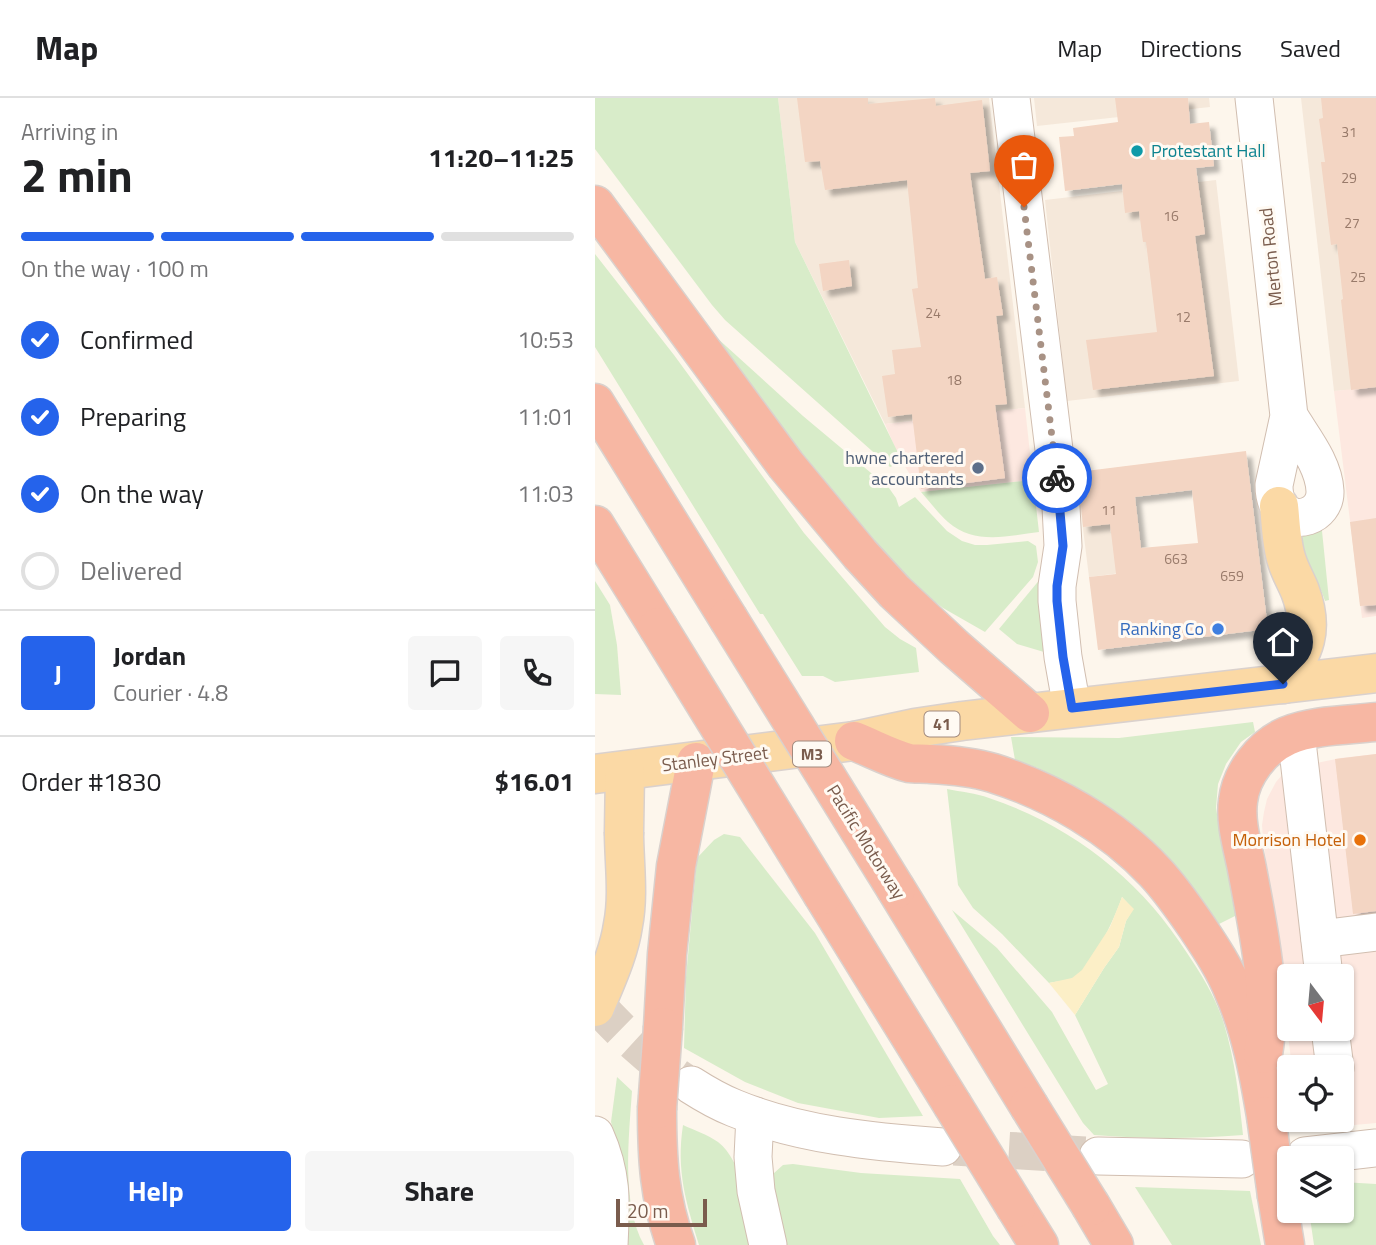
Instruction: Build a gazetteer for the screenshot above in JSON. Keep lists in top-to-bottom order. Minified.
{"streets":{"highway":["M3","Pacific Motorway"],"main road":["41","Stanley Street"],"street":["Merton Road"]},"places":["Protestant Hall","hwne chartered accountants","Ranking Co","Morrison Hotel"],"house_numbers":["31","29","16","27","25","24","12","18","11","663","659"],"scale_bar":"20 m","north":"bottom","page":{"header":"Map","nav":["Map","Directions","Saved"],"heading":["2 min","Arriving in","11:20–11:25"],"panel":["Jordan","Courier · 4.8","Order #1830","$16.01"],"bar":"On the way · 100 m","list":[["Confirmed","10:53"],["Preparing","11:01"],["On the way","11:03"],"Delivered"],"round":"J","buttons":["Help","Share"],"scale":"20 m"}}
